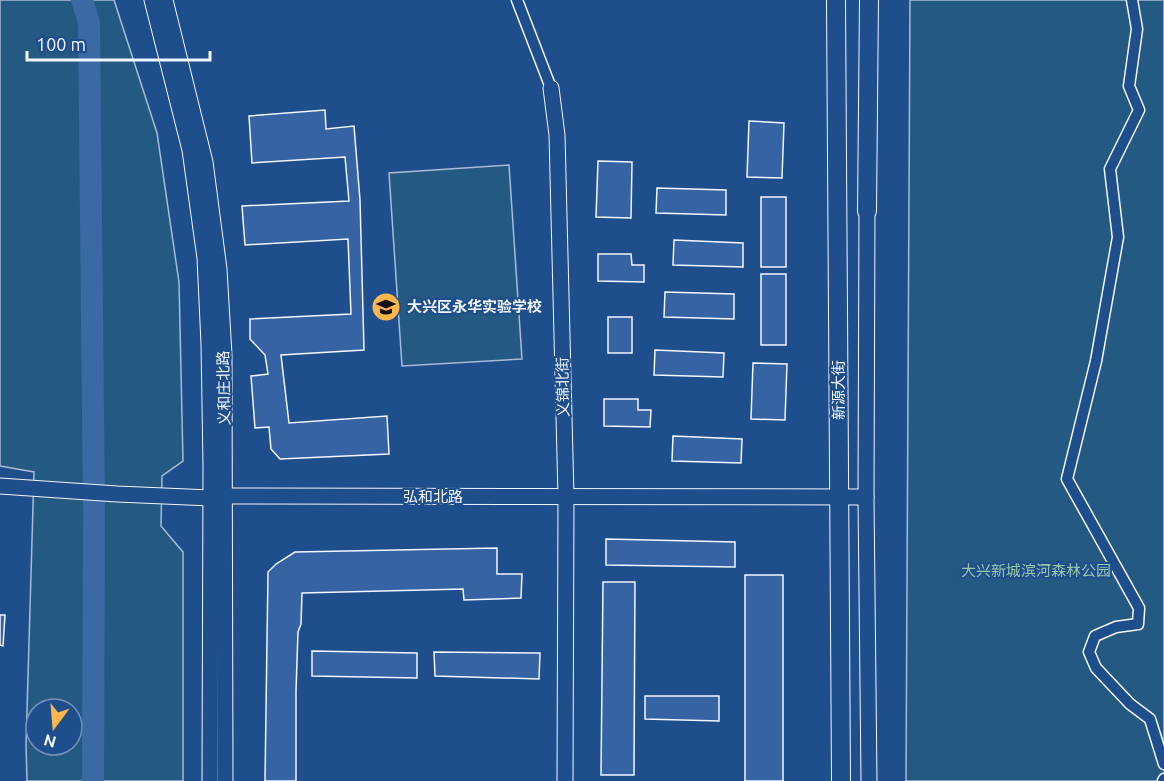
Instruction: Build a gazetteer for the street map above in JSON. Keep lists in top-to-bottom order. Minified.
{"streets":{"main road":["义锦北街","义和庄北路","新源大街","弘和北路"]},"crossings":[["义锦北街","弘和北路"],["义和庄北路","弘和北路"],["新源大街","弘和北路"]],"parks":["大兴新城滨河森林公园"],"places":{"school or university":["大兴区永华实验学校"]},"scale_bar":"100 m","north":"bottom"}
